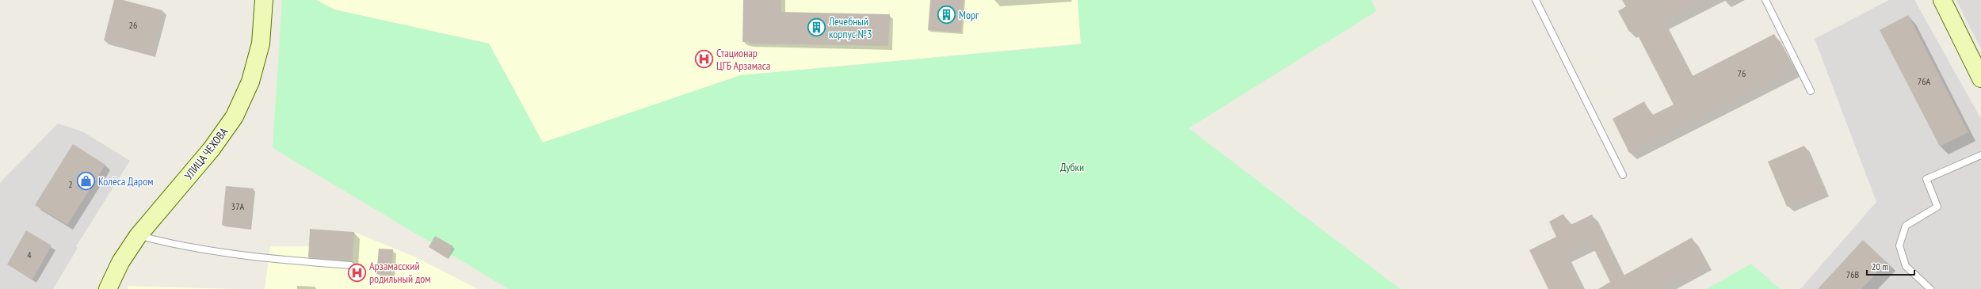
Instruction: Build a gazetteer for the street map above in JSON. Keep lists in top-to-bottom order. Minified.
{"streets":{"street":["УЛИЦА ЧЕХОВА"]},"parks":["Дубки"],"places":{"building":["Морг","Лечебный корпус №3"],"hospital":["Стационар ЦГБ Арзамаса","Арзамасский родильный дом"],"shop":["Колёса Даром"]},"house_numbers":["26","76","76А","2","37А","4","76В"],"scale_bar":"20 m"}
